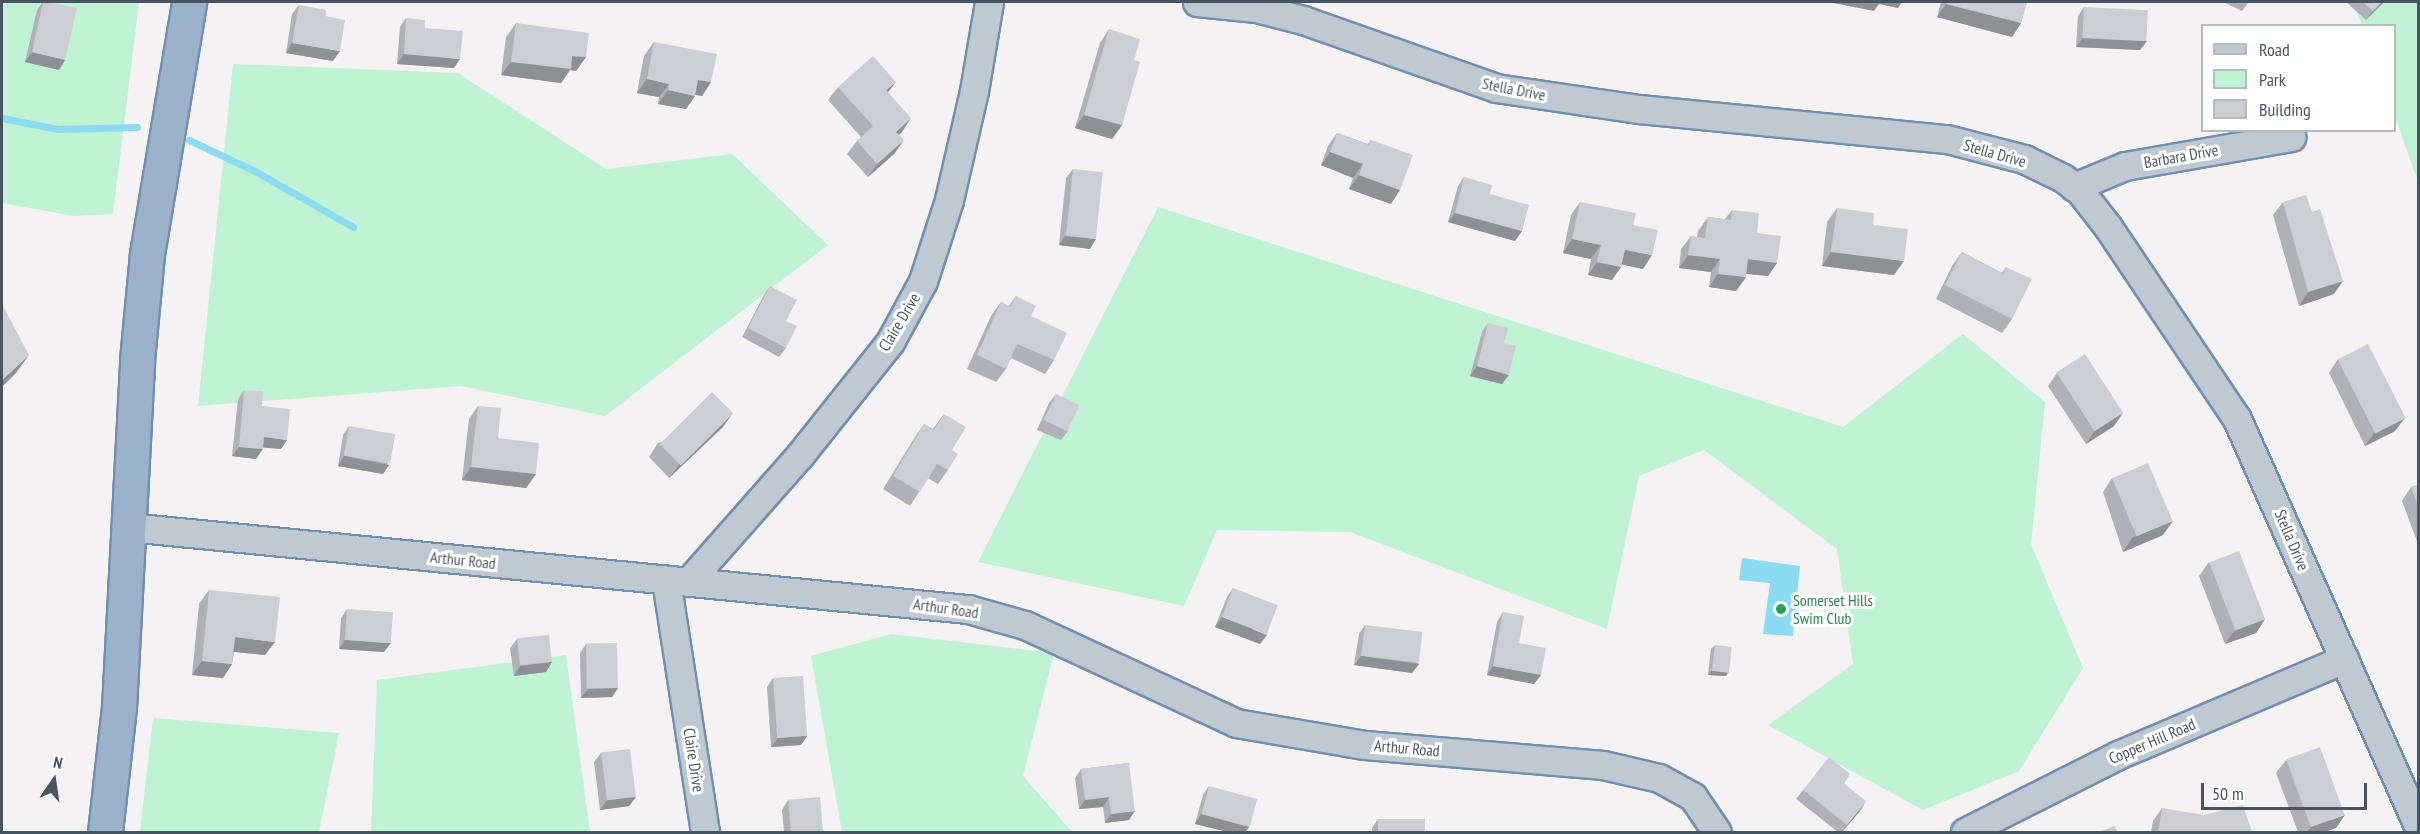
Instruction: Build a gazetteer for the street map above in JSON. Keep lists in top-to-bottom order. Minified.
{"streets":{"street":["Stella Drive","Barbara Drive","Claire Drive","Arthur Road","Copper Hill Road"]},"crossings":[["Stella Drive","Barbara Drive"],["Stella Drive","Copper Hill Road"],["Claire Drive","Arthur Road"]],"places":["Somerset Hills Swim Club"],"legend":["Road","Park","Building"],"scale_bar":"50 m","north":"top"}
